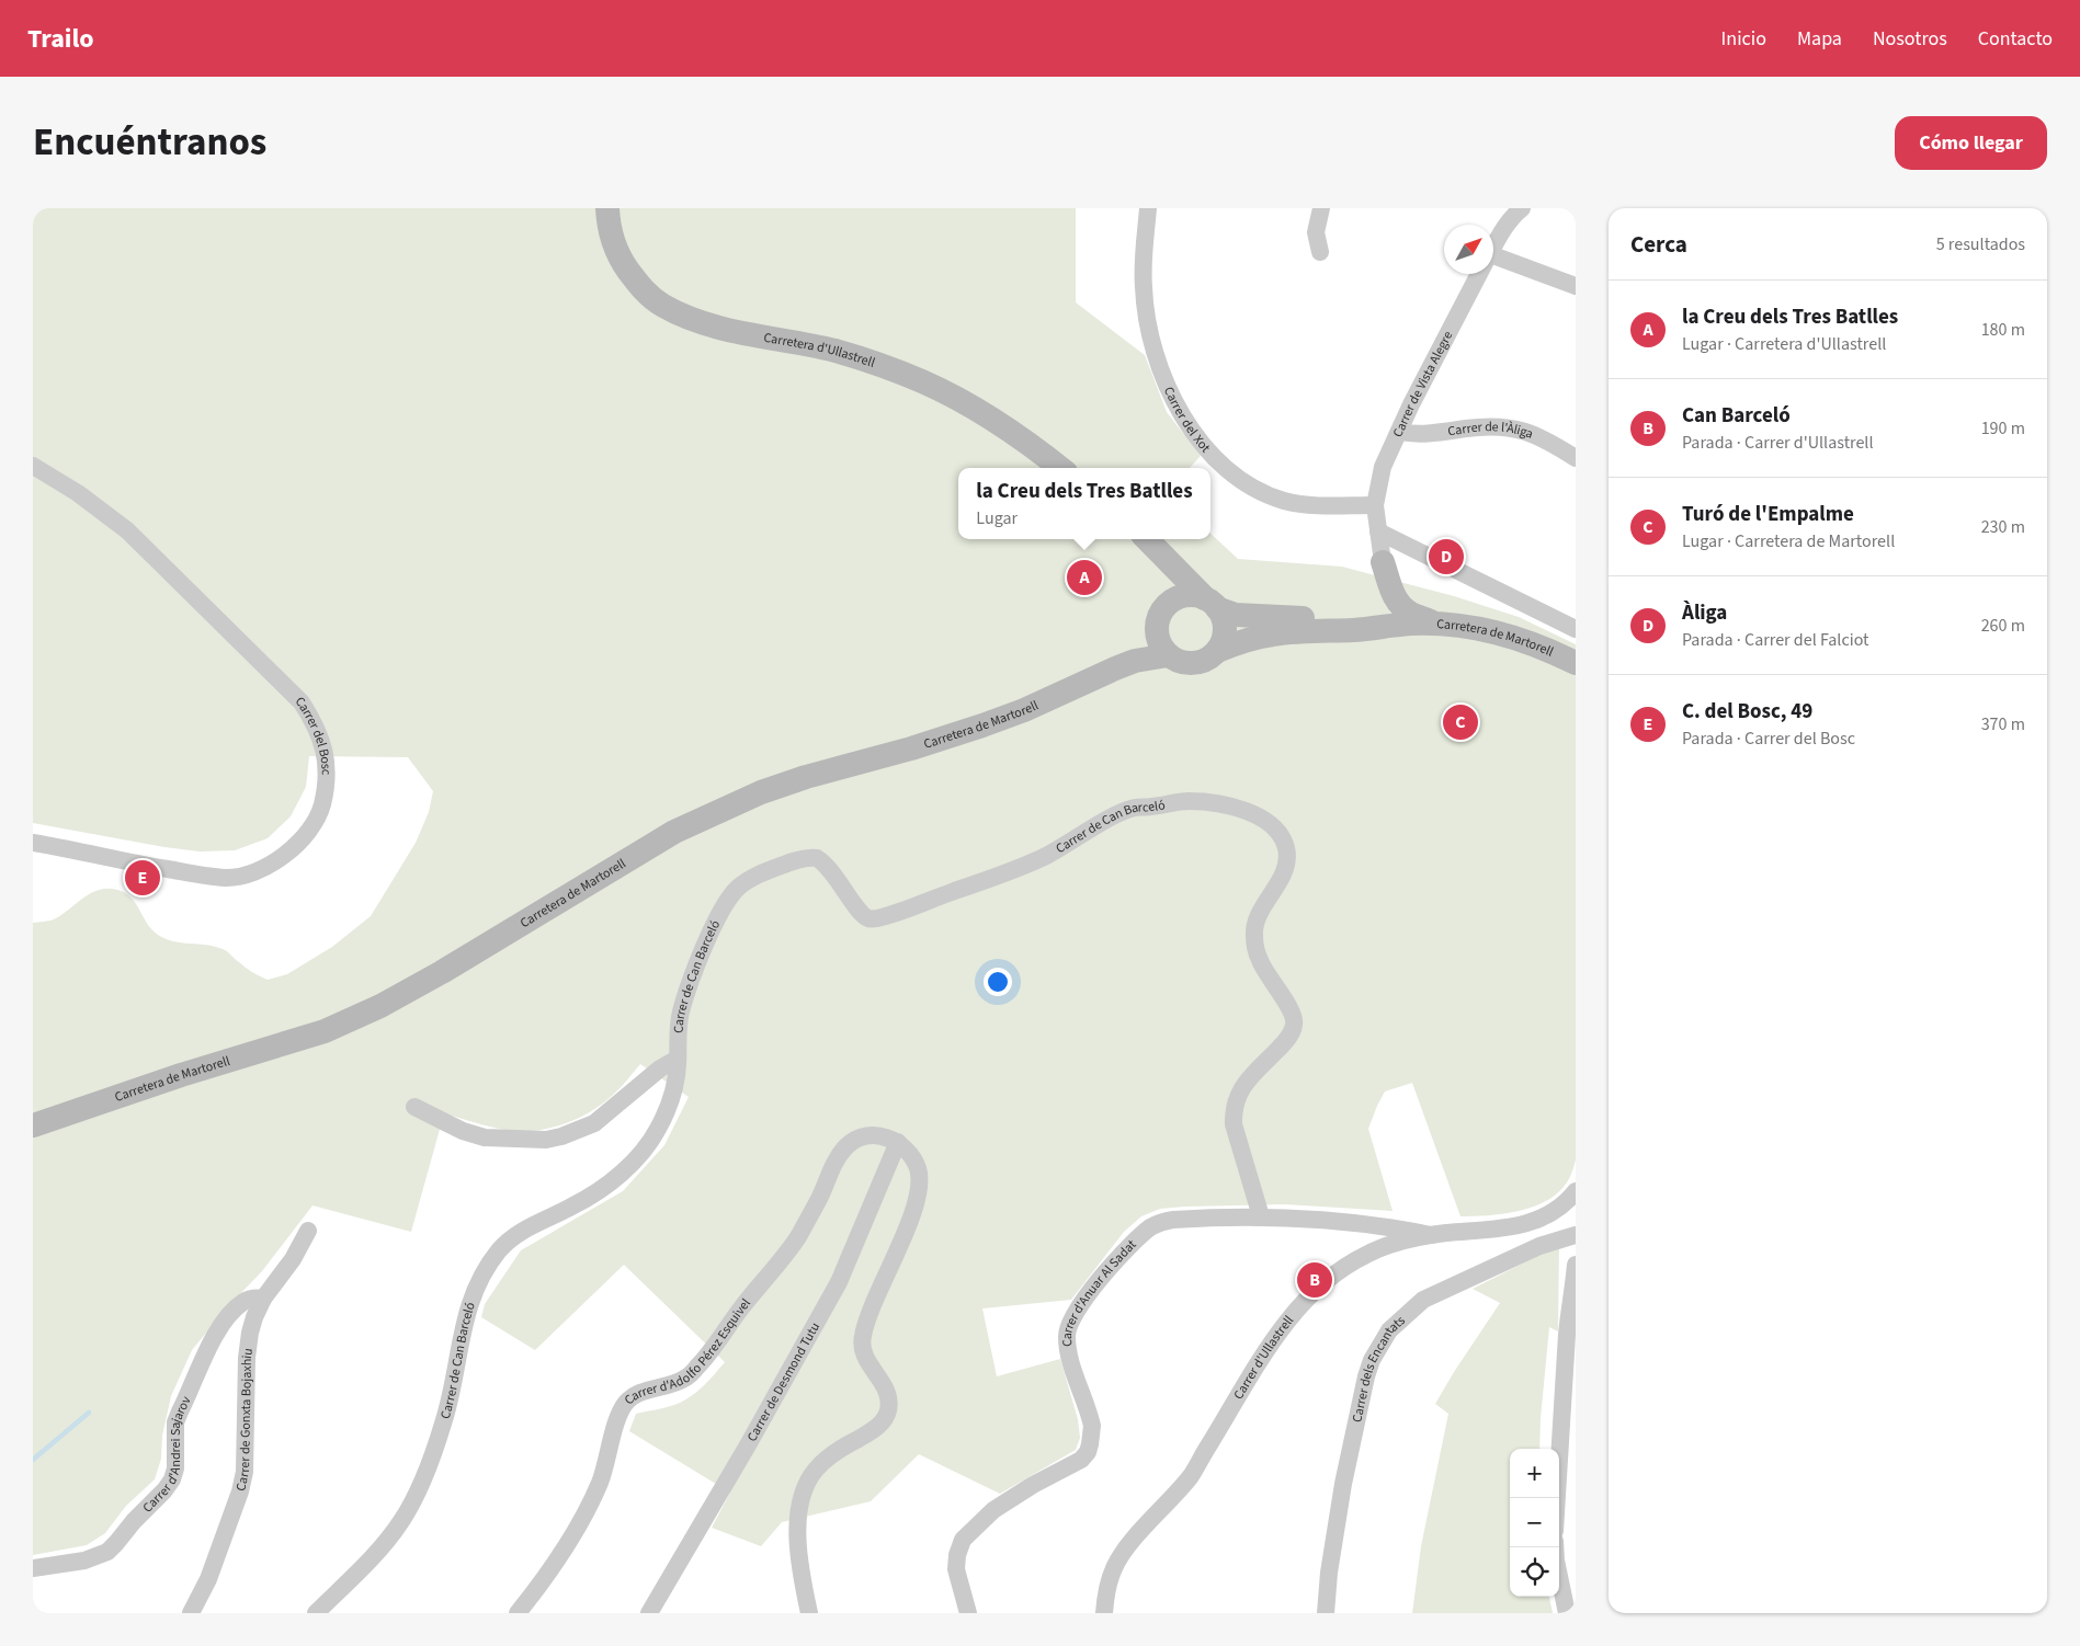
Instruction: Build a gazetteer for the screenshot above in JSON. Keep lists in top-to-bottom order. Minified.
{"streets":{"main road":["Carretera d'Ullastrell","Carretera de Martorell"],"street":["Carrer de Vista Alegre","Carrer del Xot","Carrer de l'Àliga","Carrer del Bosc","Carrer de Can Barceló","Carrer d'Anuar Al Sadat","Carrer d'Adolfo Pérez Esquivel","Carrer d'Ullastrell","Carrer dels Encantats","Carrer de Desmond Tutu","Carrer de Gonxta Bojaxhiu","Carrer d'Andrei Sajarov"]},"crossings":[["Carrer de Vista Alegre","Carrer del Xot"],["Carrer de Vista Alegre","Carrer de l'Àliga"],["Carrer de Can Barceló","Carrer d'Anuar Al Sadat"],["Carrer d'Anuar Al Sadat","Carrer d'Ullastrell"],["Carrer d'Adolfo Pérez Esquivel","Carrer de Desmond Tutu"],["Carrer de Gonxta Bojaxhiu","Carrer d'Andrei Sajarov"]],"north":"top right","page":{"header":"Trailo","nav":["Inicio","Mapa","Nosotros","Contacto"],"title":"Encuéntranos","buttons":"Cómo llegar","heading":["Cerca","5 resultados"],"list":[{"mark":"A","name":"la Creu dels Tres Batlles","note":"Lugar · Carretera d'Ullastrell","value":"180 m"},{"mark":"B","name":"Can Barceló","note":"Parada · Carrer d'Ullastrell","value":"190 m"},{"mark":"C","name":"Turó de l'Empalme","note":"Lugar · Carretera de Martorell","value":"230 m"},{"mark":"D","name":"Àliga","note":"Parada · Carrer del Falciot","value":"260 m"},{"mark":"E","name":"C. del Bosc, 49","note":"Parada · Carrer del Bosc","value":"370 m"}],"popup":["la Creu dels Tres Batlles","Lugar"],"pins":["D","A","C","E","B"],"map_buttons":["+","−"]}}
